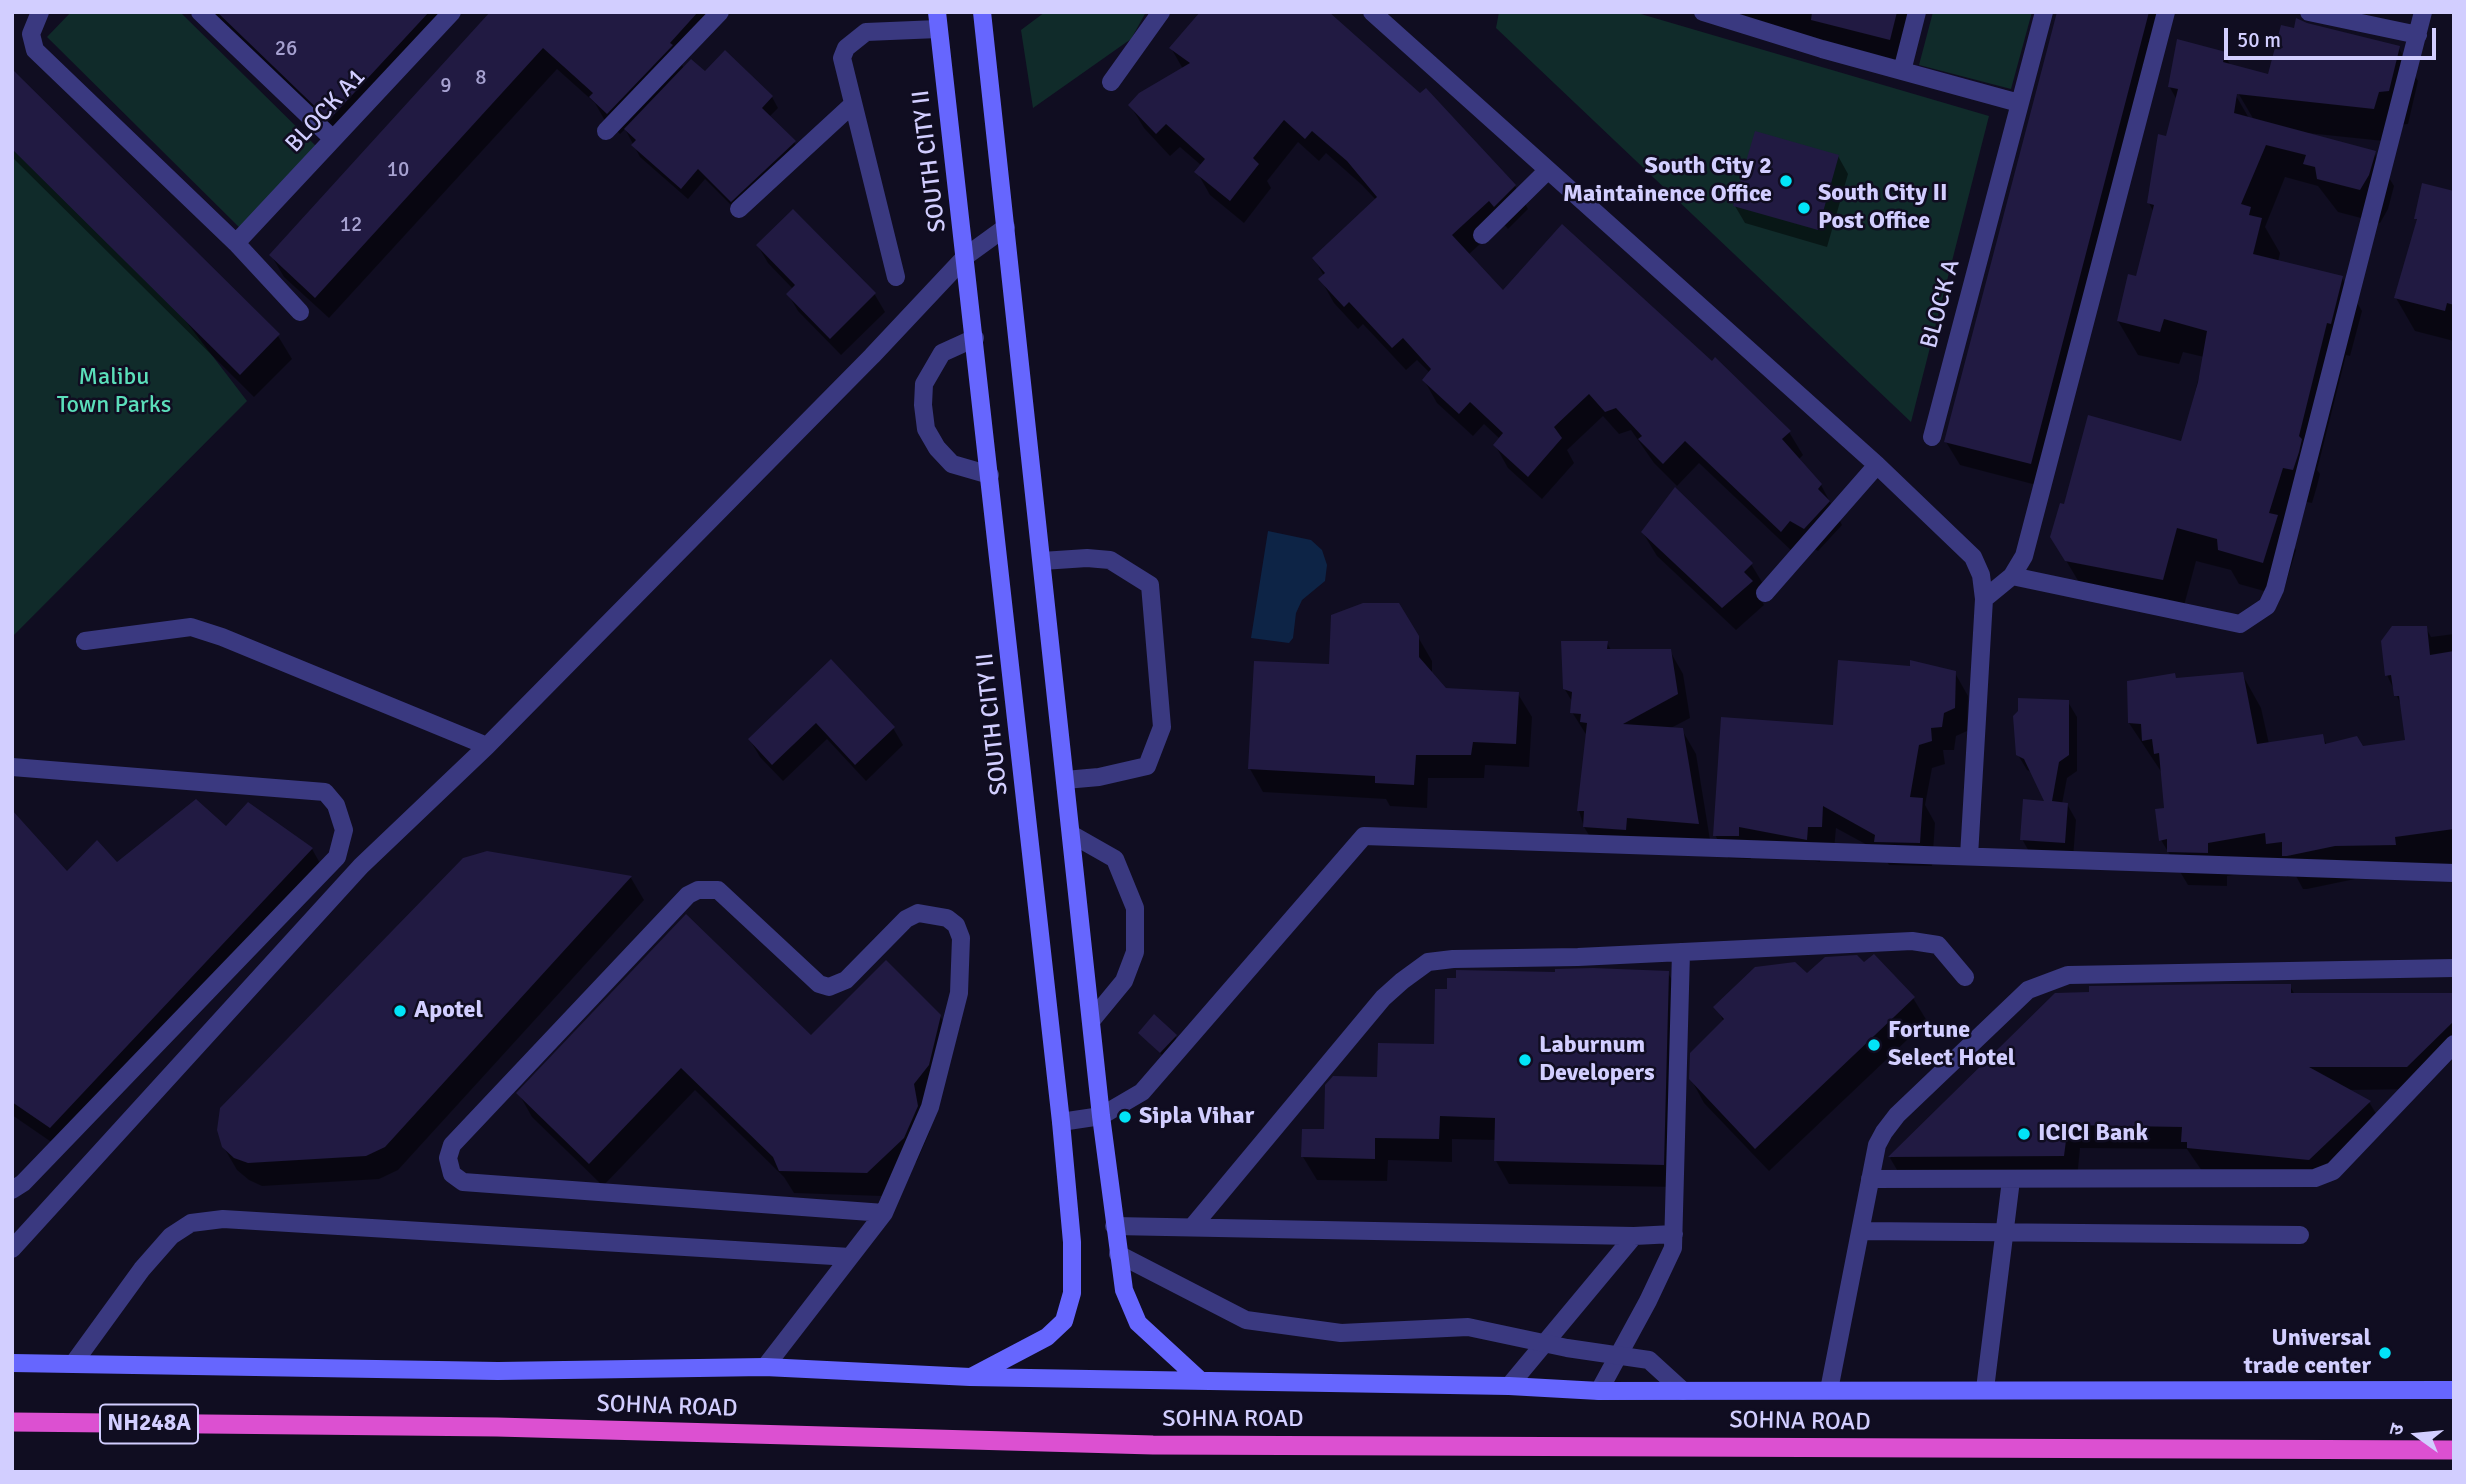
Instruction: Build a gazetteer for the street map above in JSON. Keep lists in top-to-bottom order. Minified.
{"streets":{"highway":["SOHNA ROAD","NH248A"],"main road":["SOUTH CITY II"],"street":["BLOCK A1","BLOCK A"]},"parks":["Malibu Town Parks"],"places":["South City 2 Maintainence Office","South City II Post Office","Apotel","Fortune Select Hotel","Laburnum Developers","Sipla Vihar","ICICI Bank","Universal trade center"],"house_numbers":["26","8","9","10","12"],"scale_bar":"50 m","north":"left"}
